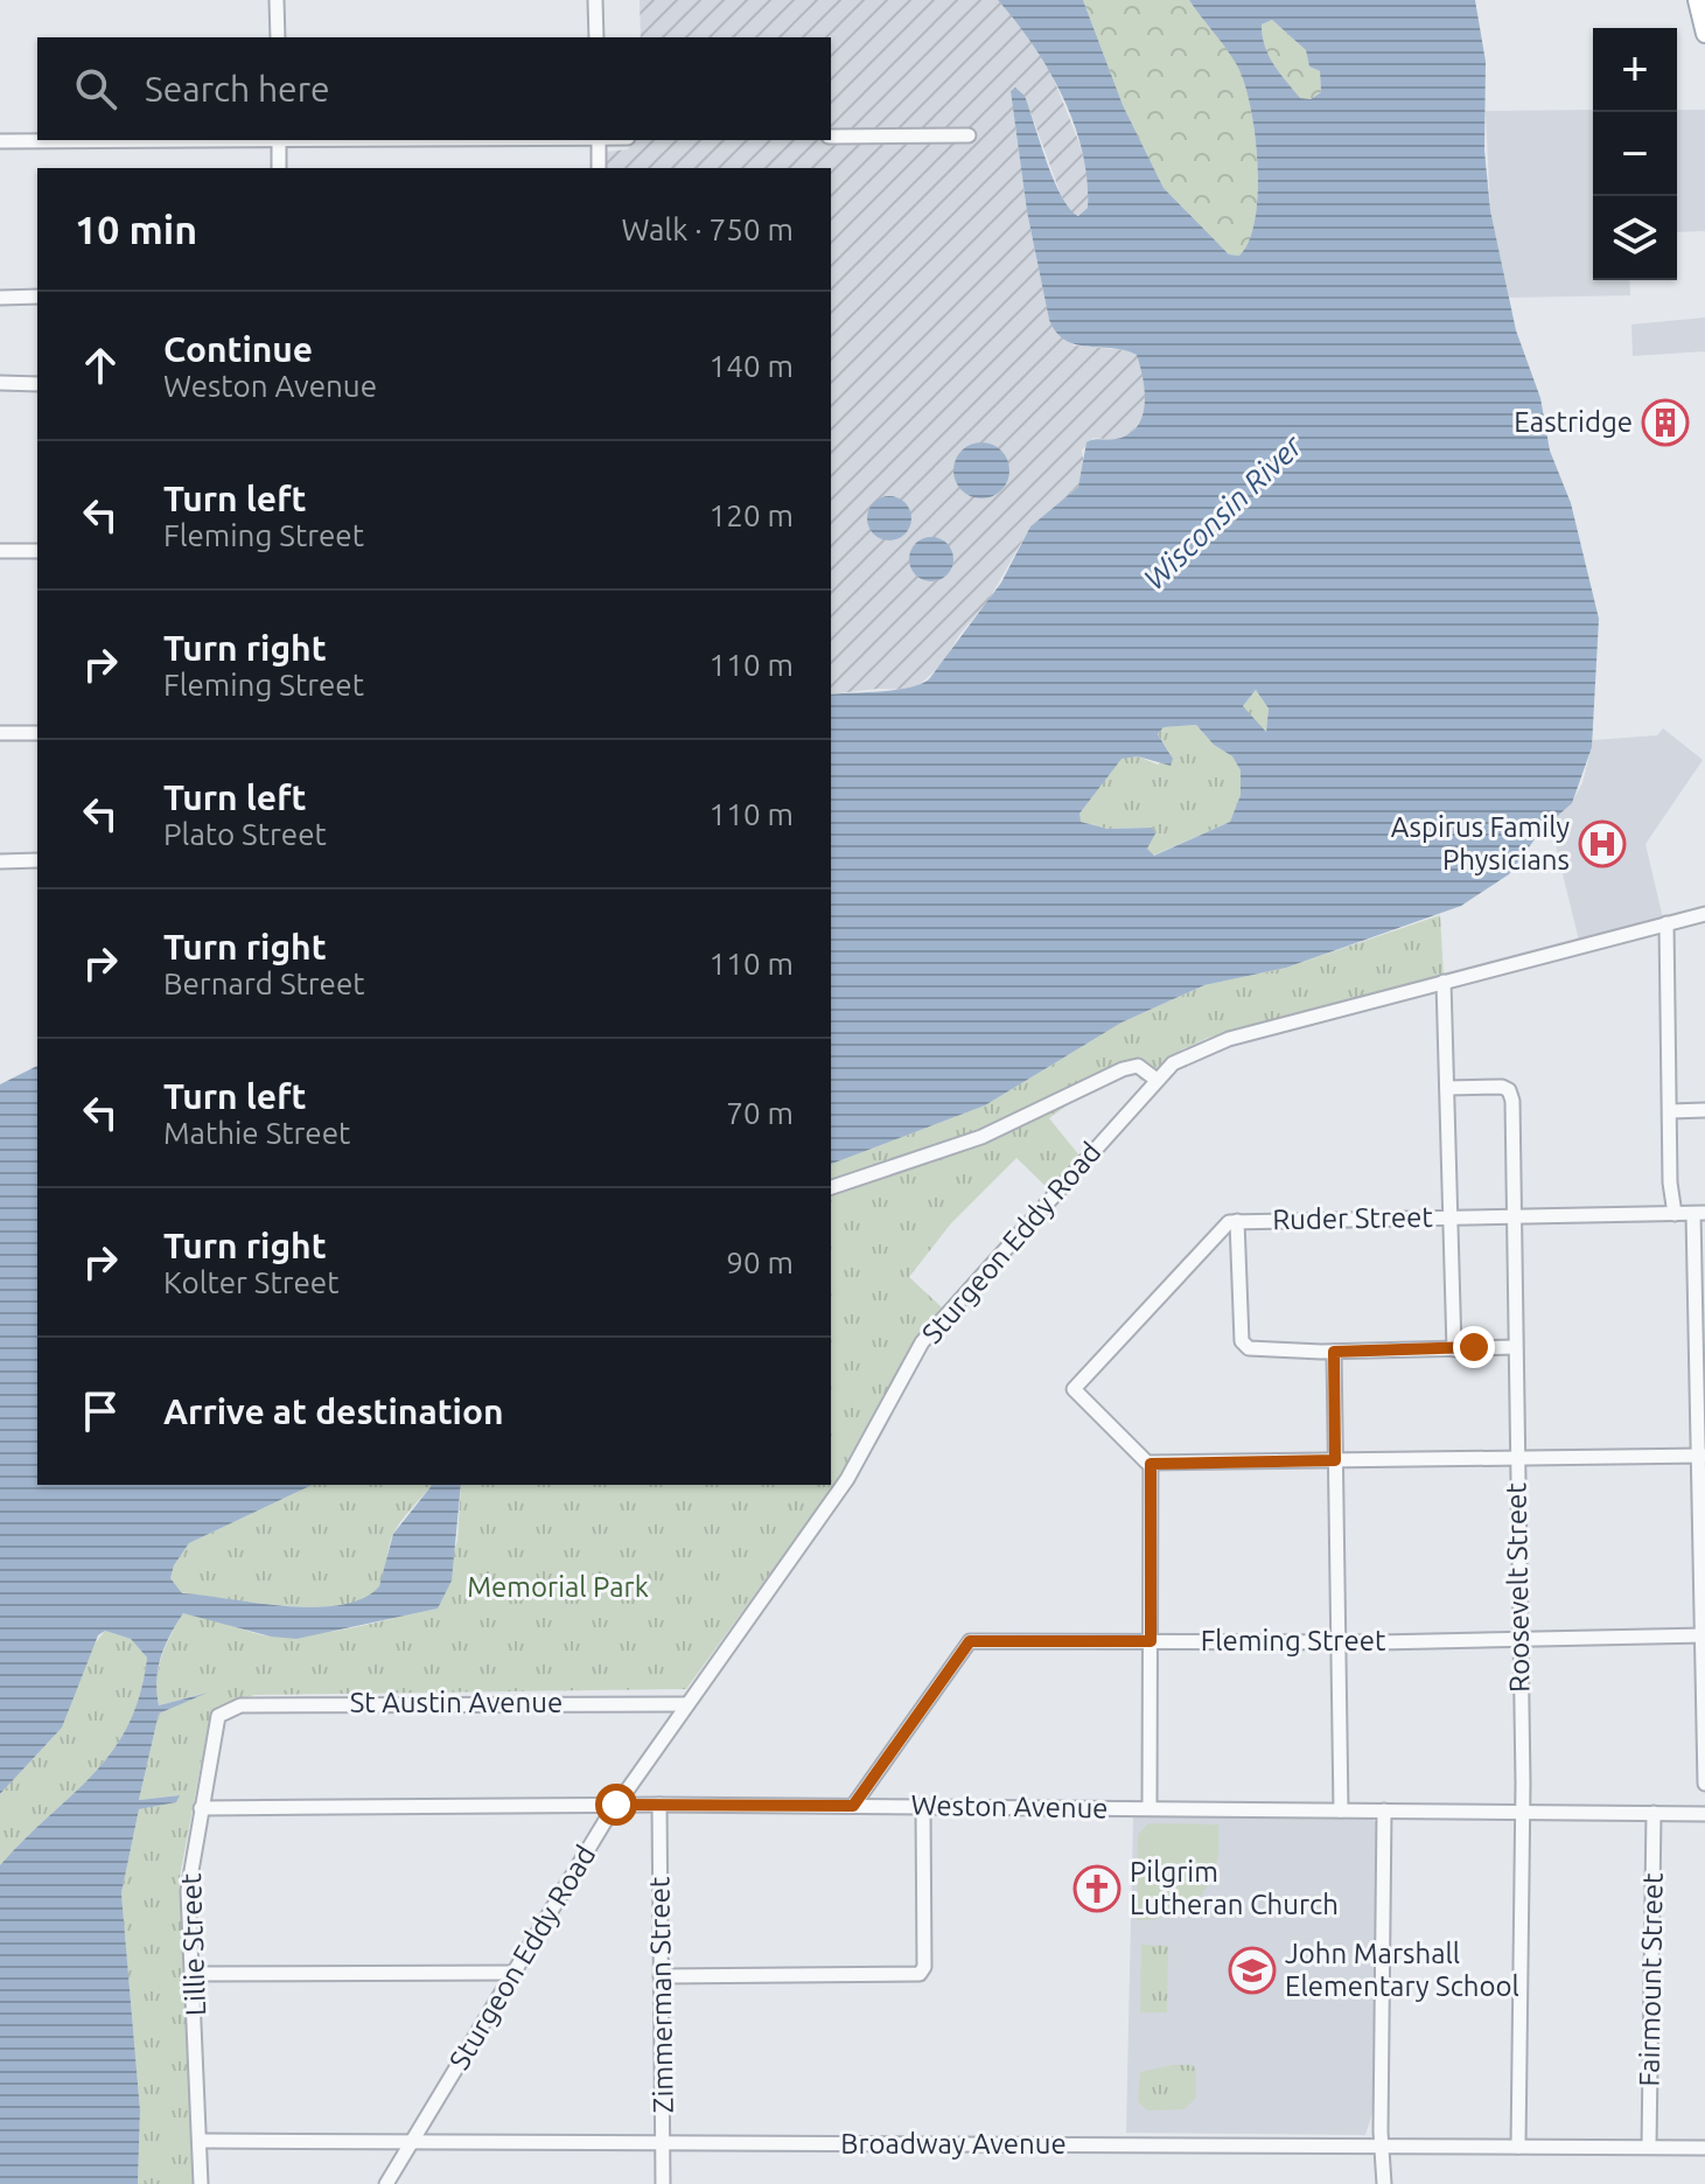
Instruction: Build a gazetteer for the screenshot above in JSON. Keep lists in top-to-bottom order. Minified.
{"streets":{"street":["Ruder Street","Sturgeon Eddy Road","Roosevelt Street","Fleming Street","St Austin Avenue","Weston Avenue","Lillie Street","Fairmount Street","Zimmerman Street","Broadway Avenue"]},"crossings":[["Ruder Street","Roosevelt Street"],["Sturgeon Eddy Road","St Austin Avenue"],["Sturgeon Eddy Road","Weston Avenue"],["Sturgeon Eddy Road","Broadway Avenue"],["Roosevelt Street","Fleming Street"],["Roosevelt Street","Weston Avenue"],["Roosevelt Street","Broadway Avenue"],["Fleming Street","Weston Avenue"],["St Austin Avenue","Lillie Street"],["Weston Avenue","Lillie Street"],["Weston Avenue","Fairmount Street"],["Weston Avenue","Zimmerman Street"],["Lillie Street","Broadway Avenue"],["Fairmount Street","Broadway Avenue"],["Zimmerman Street","Broadway Avenue"]],"water":["Wisconsin River"],"parks":["Memorial Park"],"places":{"building":["Eastridge"],"hospital":["Aspirus Family Physicians"],"church":["Pilgrim Lutheran Church"],"school or university":["John Marshall Elementary School"]},"page":{"map_buttons":["+","−"],"search":"Search here","heading":["10 min","Walk · 750 m"],"list":[["Continue","Weston Avenue","140 m"],["Turn left","Fleming Street","120 m"],["Turn right","Fleming Street","110 m"],["Turn left","Plato Street","110 m"],["Turn right","Bernard Street","110 m"],["Turn left","Mathie Street","70 m"],["Turn right","Kolter Street","90 m"],"Arrive at destination"]}}
